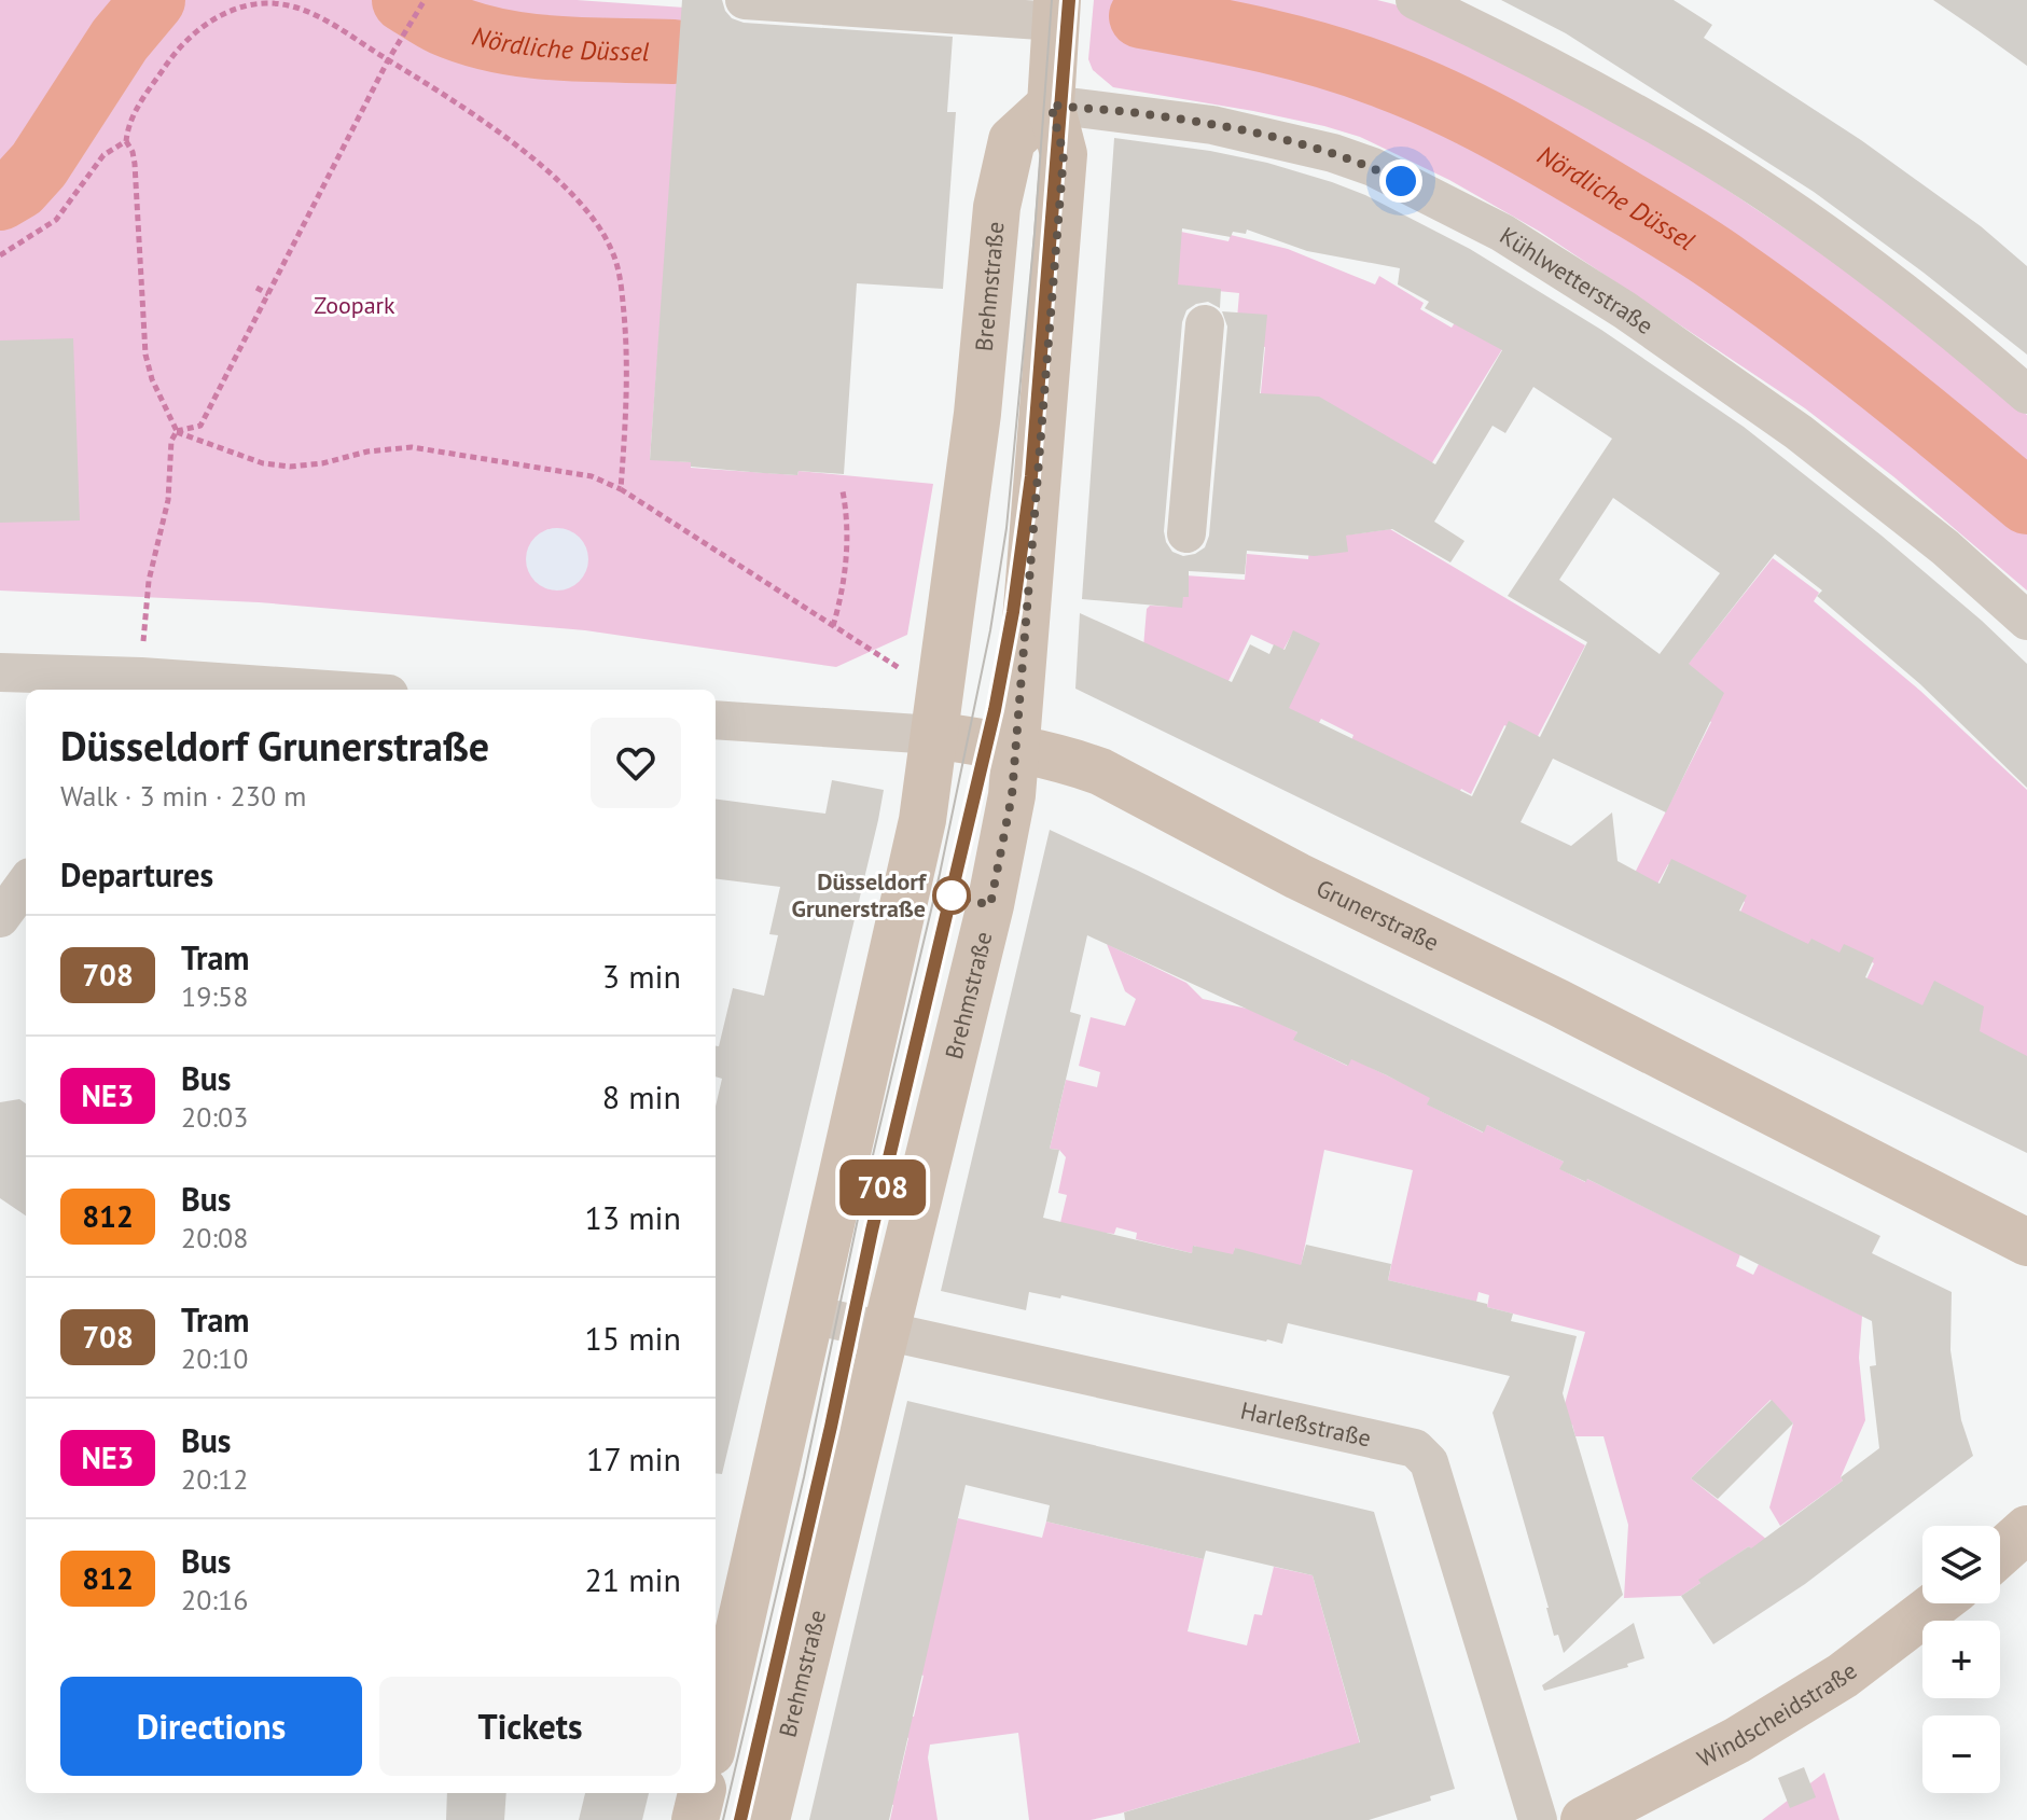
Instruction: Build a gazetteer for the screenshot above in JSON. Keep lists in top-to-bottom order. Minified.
{"streets":{"main road":["Brehmstraße","Grunerstraße","Windscheidstraße"],"street":["Kühlwetterstraße","Harleßstraße"]},"crossings":[["Kühlwetterstraße","Brehmstraße"],["Brehmstraße","Grunerstraße"],["Brehmstraße","Harleßstraße"]],"water":["Nördliche Düssel"],"parks":["Zoopark"],"places":["Düsseldorf Grunerstraße"],"lines":["tram line 708"],"page":{"on_map":"708","heading":[["Düsseldorf Grunerstraße","Walk · 3 min · 230 m"],"Departures"],"list":[{"mark":"708","name":"Tram","note":"19:58","value":"3 min"},{"mark":"NE3","name":"Bus","note":"20:03","value":"8 min"},{"mark":"812","name":"Bus","note":"20:08","value":"13 min"},{"mark":"708","name":"Tram","note":"20:10","value":"15 min"},{"mark":"NE3","name":"Bus","note":"20:12","value":"17 min"},{"mark":"812","name":"Bus","note":"20:16","value":"21 min"}],"map_buttons":["+","−"],"buttons":["Directions","Tickets"]}}
